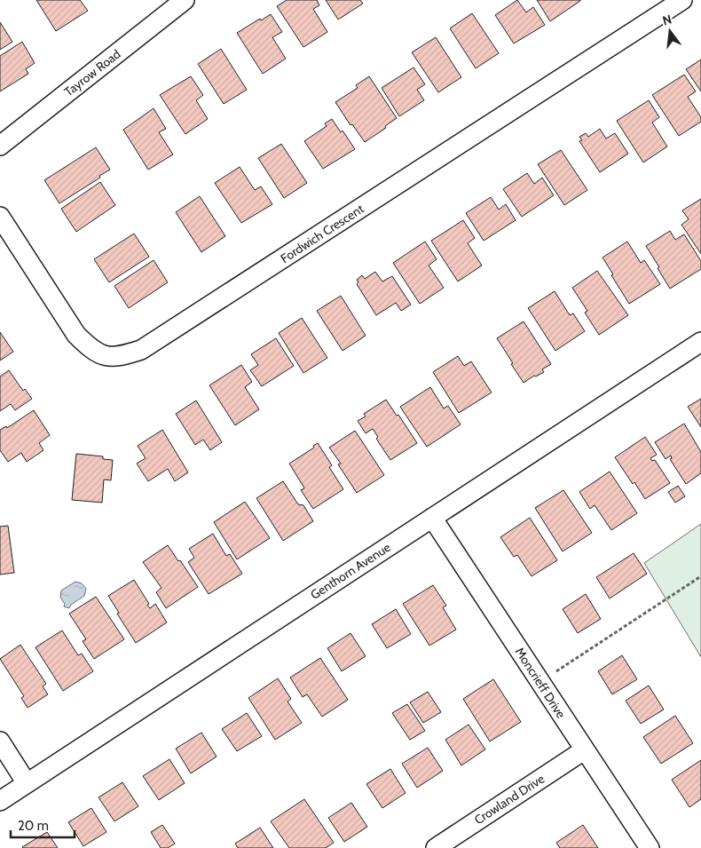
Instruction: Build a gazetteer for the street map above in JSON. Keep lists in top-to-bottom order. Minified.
{"streets":{"street":["Tayrow Road","Fordwich Crescent","Genthorn Avenue","Moncrieff Drive","Crowland Drive"]},"crossings":[["Genthorn Avenue","Moncrieff Drive"],["Moncrieff Drive","Crowland Drive"]],"scale_bar":"20 m","north":"top"}
